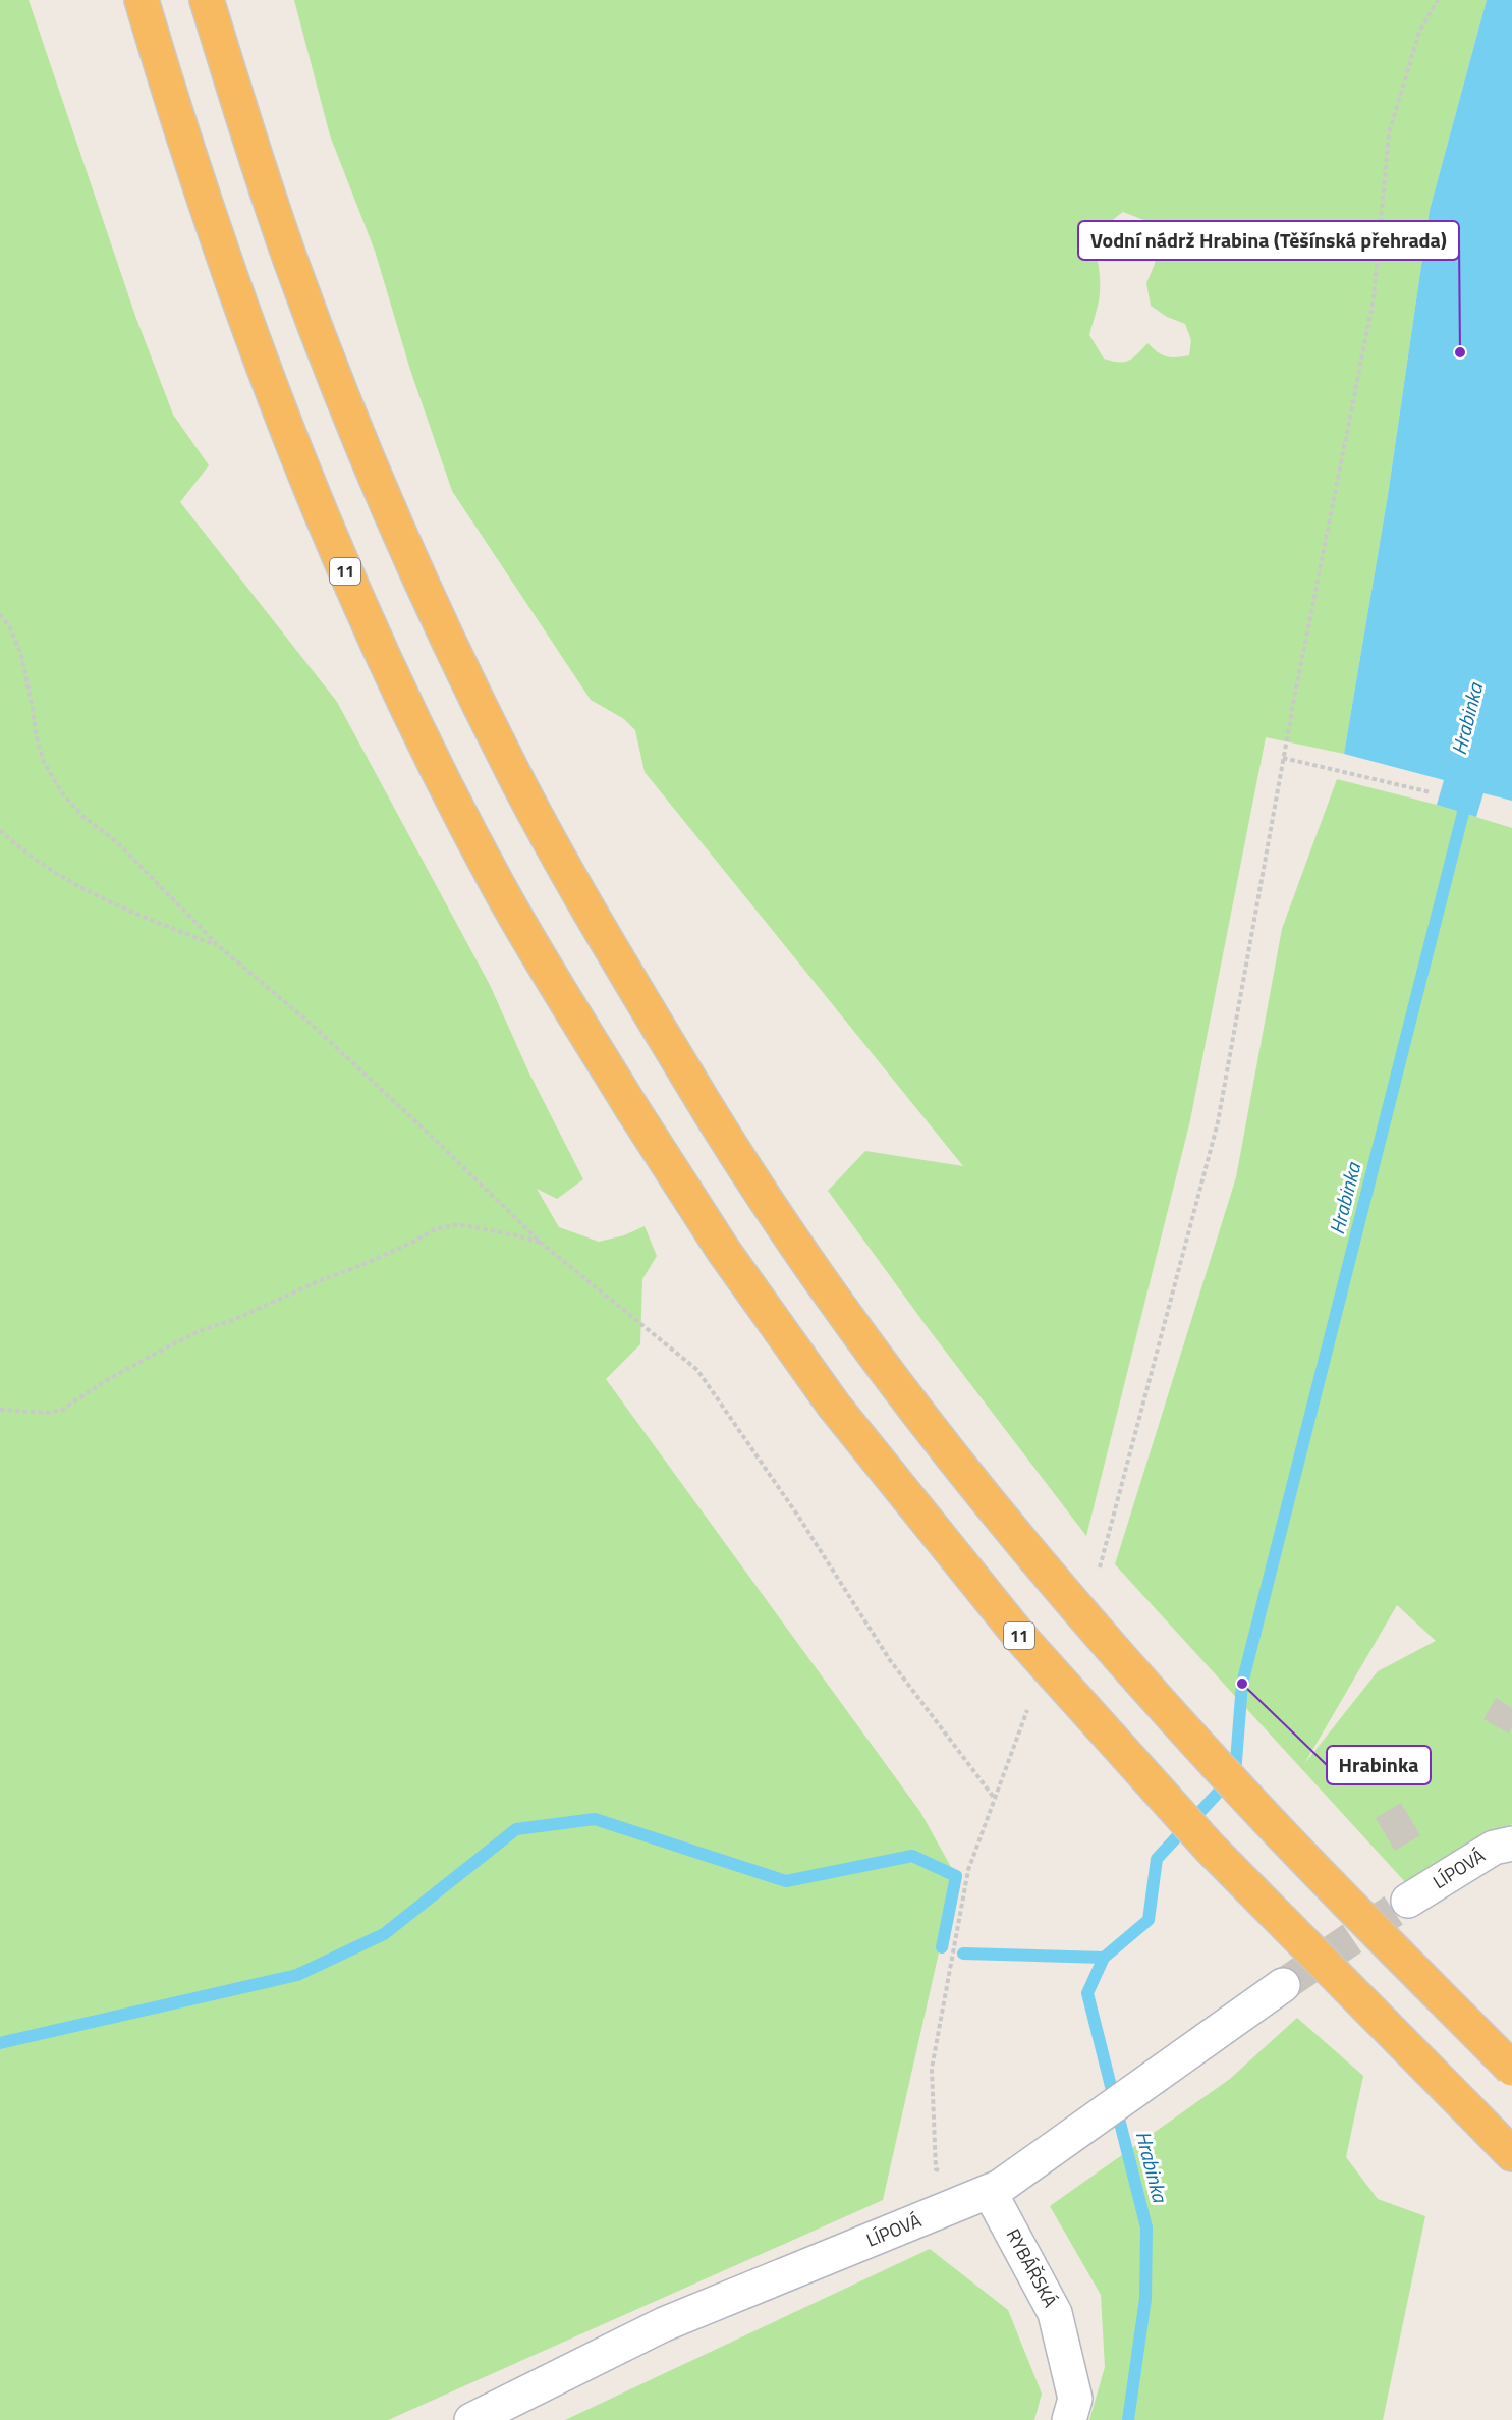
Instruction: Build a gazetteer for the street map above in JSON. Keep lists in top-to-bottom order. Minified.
{"streets":{"highway":["11"],"street":["LÍPOVÁ","RYBÁŘSKÁ"]},"crossings":[["LÍPOVÁ","RYBÁŘSKÁ"]],"water":["Hrabinka"],"places":["Vodní nádrž Hrabina (Těšínská přehrada)","Hrabinka"]}
